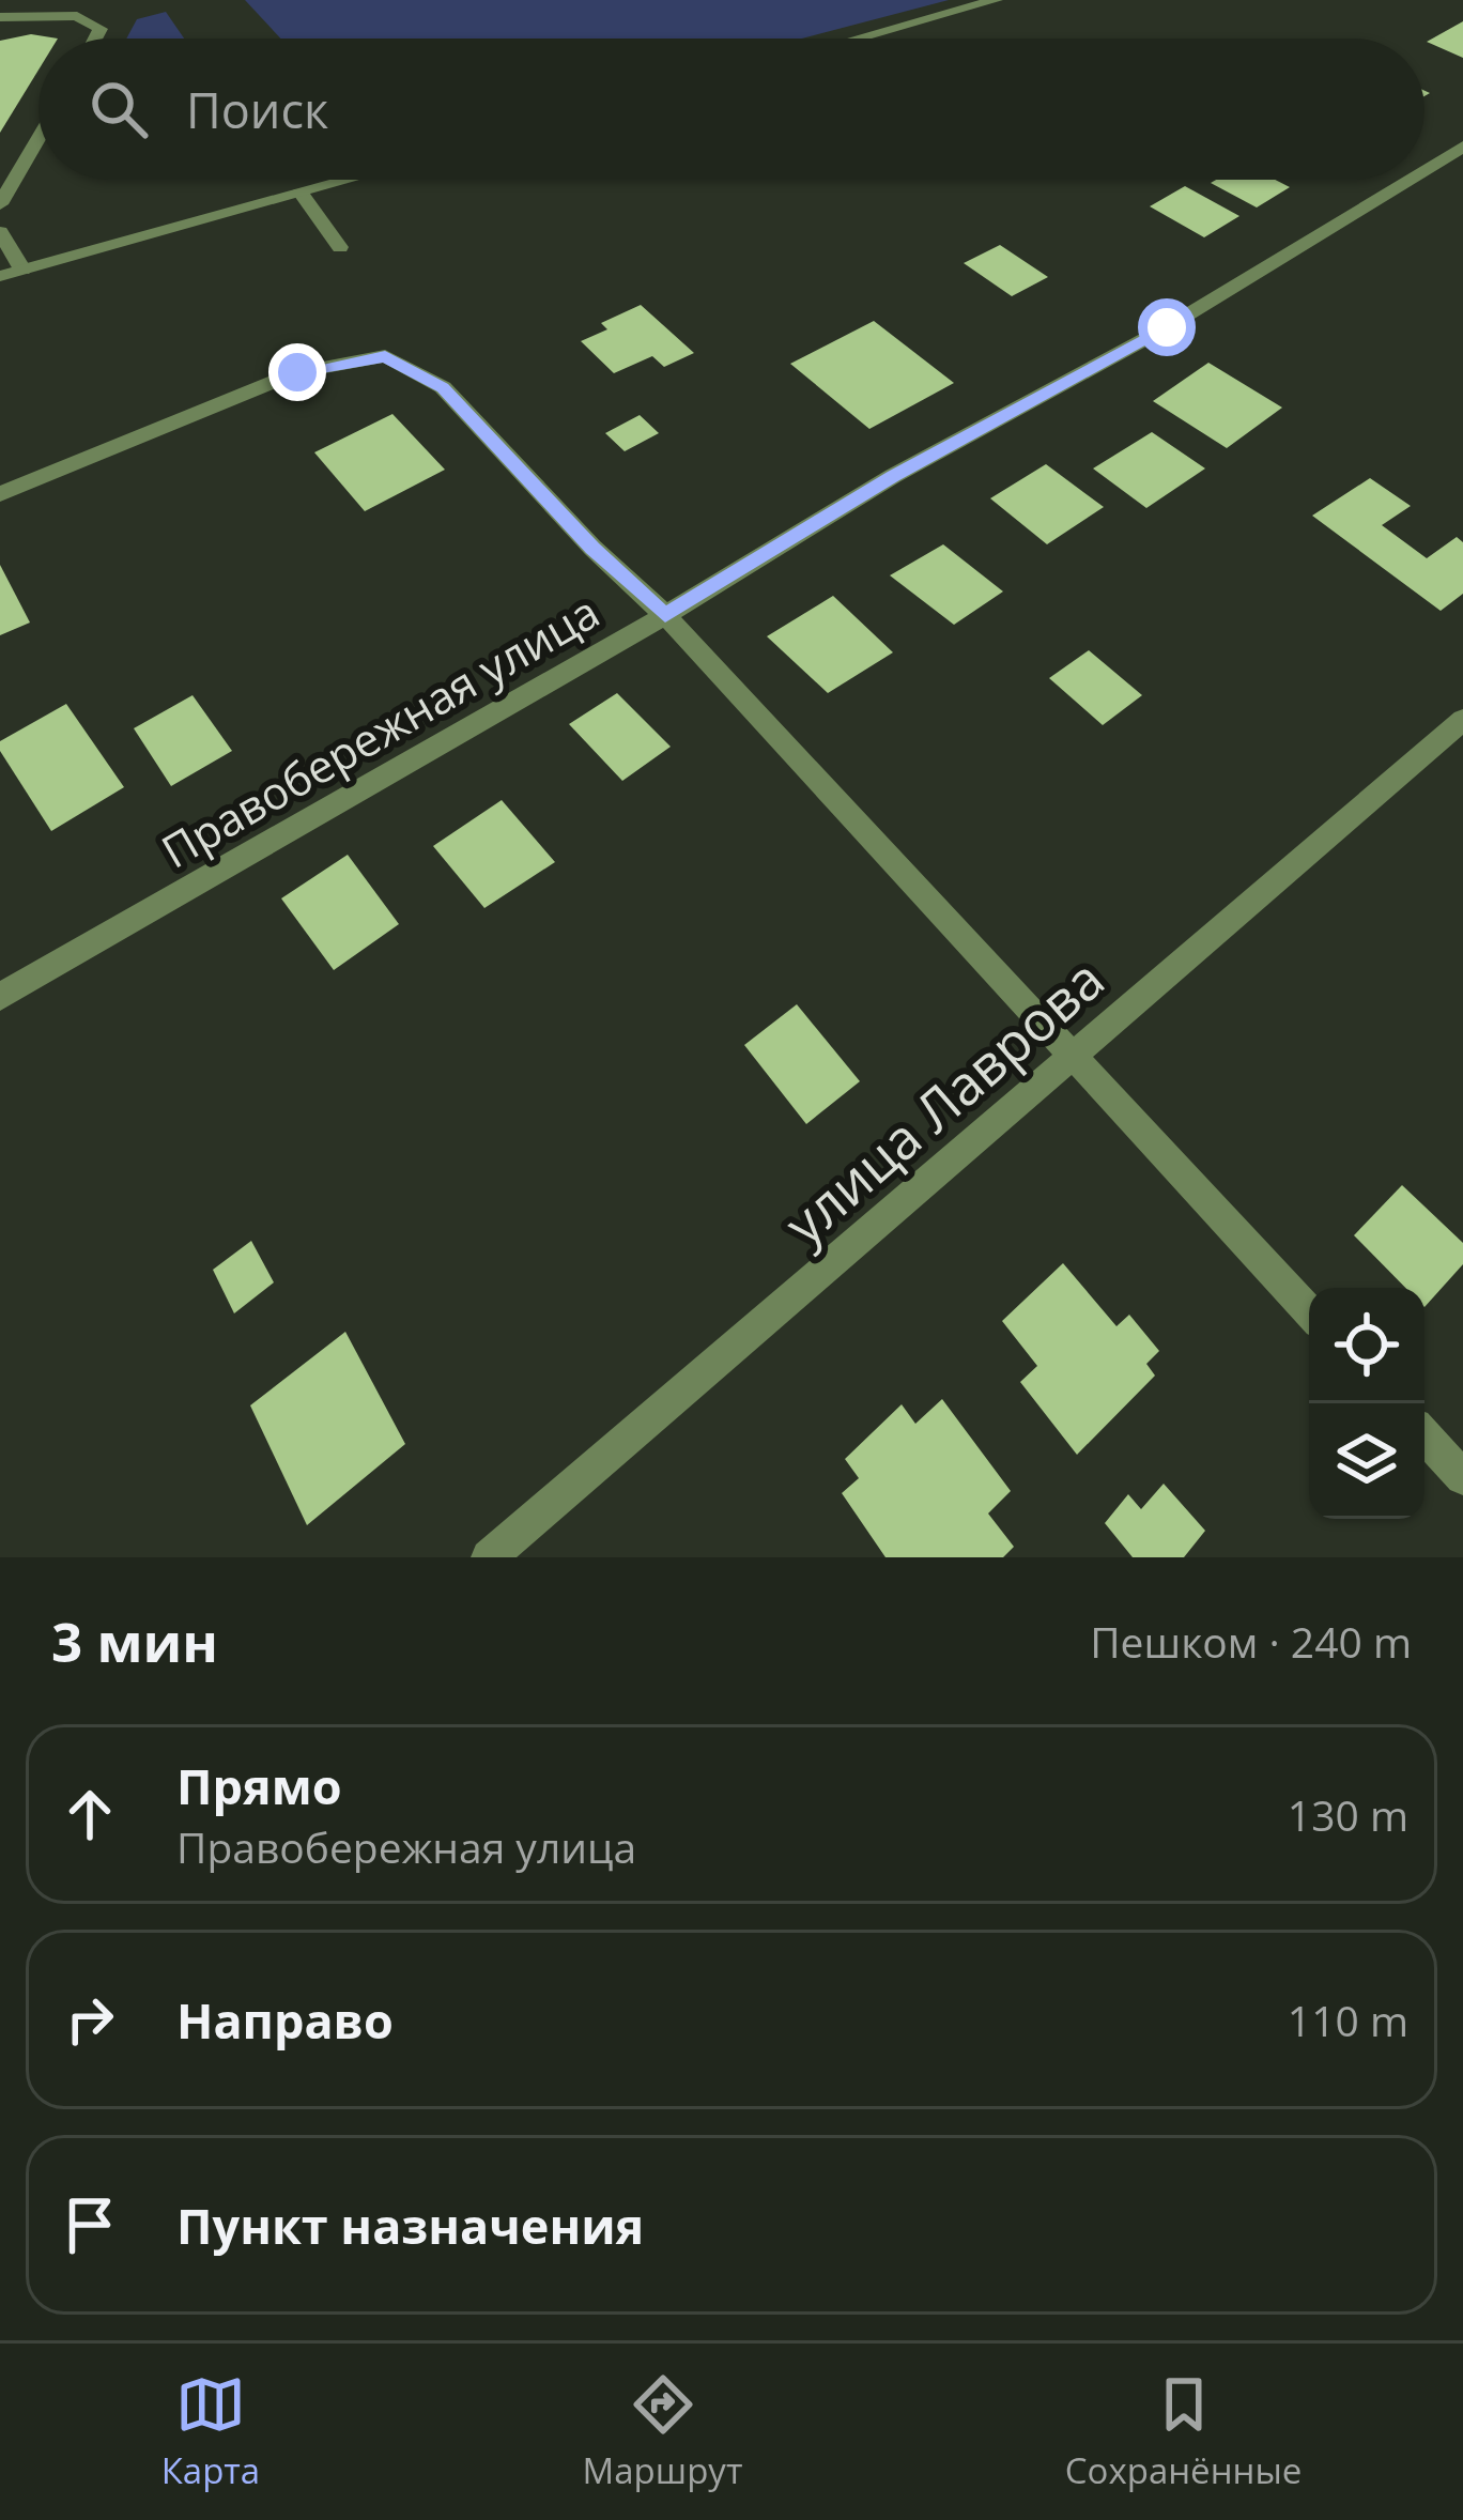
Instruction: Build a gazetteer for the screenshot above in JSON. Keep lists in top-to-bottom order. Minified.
{"streets":{"street":["Правобережная улица","улица Лаврова"]},"page":{"search":"Поиск","heading":["3 мин","Пешком · 240 m"],"list":[["Прямо","Правобережная улица","130 m"],["Направо","110 m"],"Пункт назначения"],"nav":["Карта","Маршрут","Сохранённые"]}}
